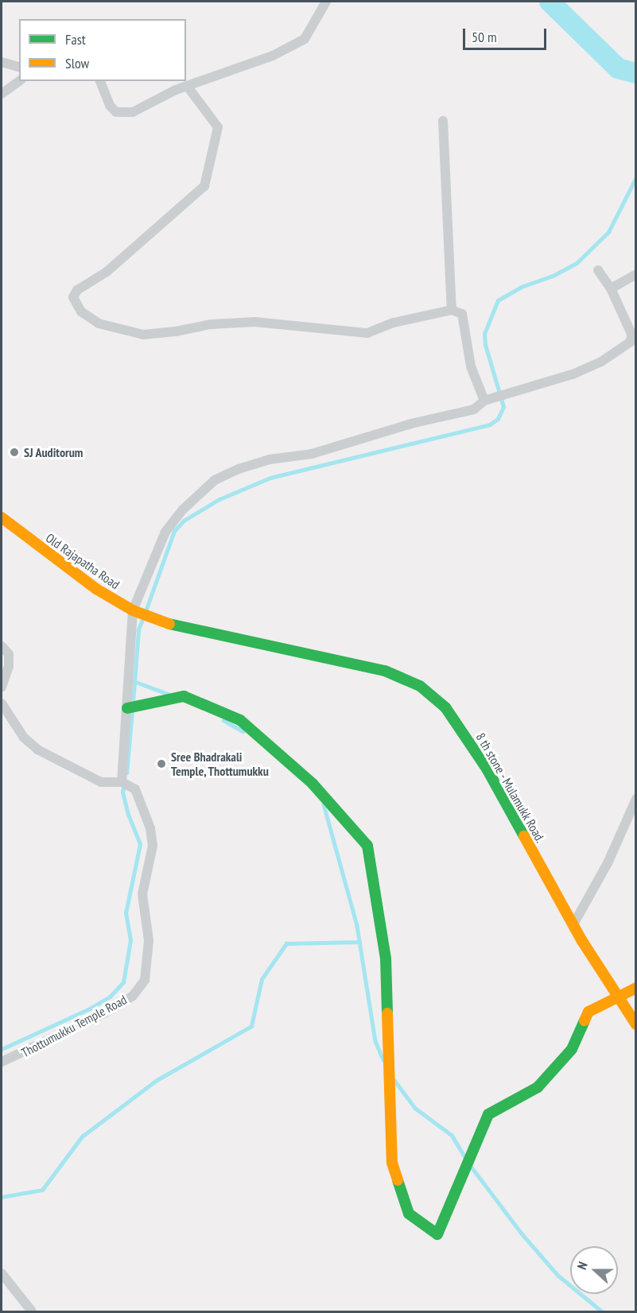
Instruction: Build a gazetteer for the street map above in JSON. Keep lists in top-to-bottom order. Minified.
{"streets":{"street":["Old Rajapatha Road","8 th stone - Mulamukk Road.","Thottumukku Temple Road"]},"crossings":[["Old Rajapatha Road","8 th stone - Mulamukk Road."]],"places":["SJ Auditorum","Sree Bhadrakali Temple, Thottumukku"],"legend":["Fast","Slow"],"scale_bar":"50 m","north":"left"}
